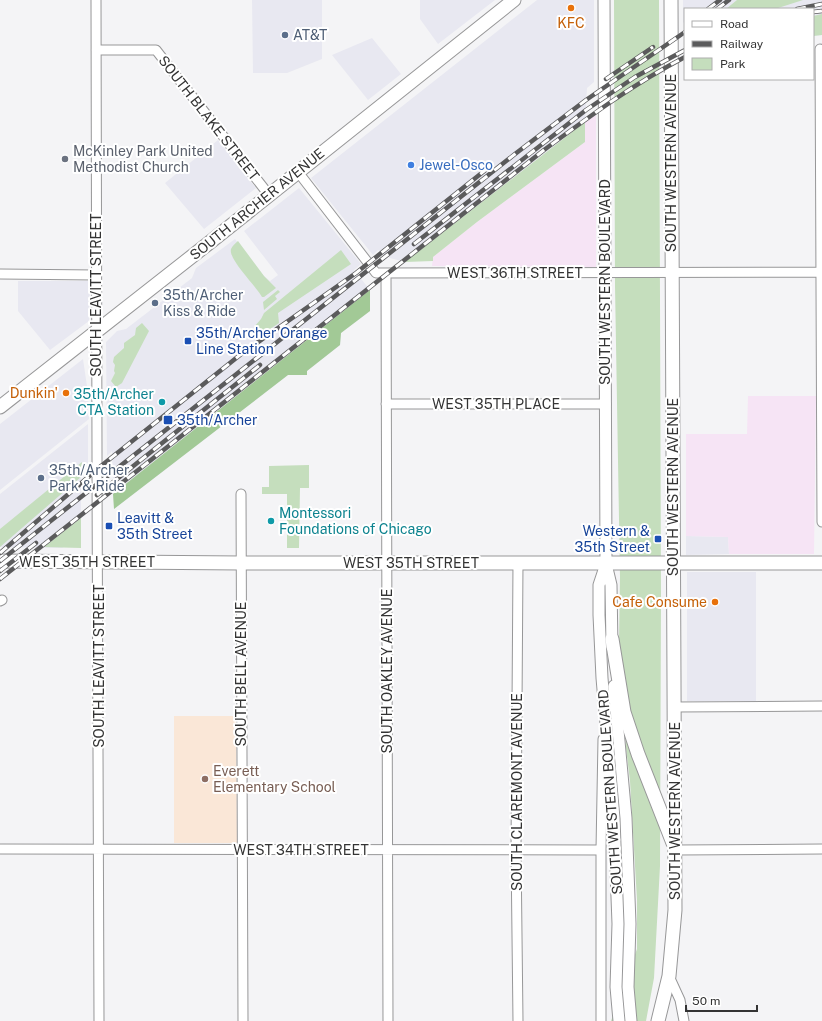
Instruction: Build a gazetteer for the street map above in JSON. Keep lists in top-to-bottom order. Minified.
{"streets":{"main road":["SOUTH WESTERN AVENUE","SOUTH ARCHER AVENUE","WEST 35TH STREET"],"street":["SOUTH BLAKE STREET","WEST 36TH STREET","SOUTH WESTERN BOULEVARD","SOUTH LEAVITT STREET","WEST 35TH PLACE","SOUTH OAKLEY AVENUE","SOUTH BELL AVENUE","SOUTH CLAREMONT AVENUE","WEST 34TH STREET"]},"crossings":[["SOUTH BLAKE STREET","SOUTH ARCHER AVENUE"],["SOUTH BLAKE STREET","SOUTH LEAVITT STREET"],["SOUTH WESTERN AVENUE","WEST 36TH STREET"],["SOUTH WESTERN AVENUE","WEST 35TH STREET"],["SOUTH ARCHER AVENUE","WEST 36TH STREET"],["SOUTH ARCHER AVENUE","SOUTH LEAVITT STREET"],["WEST 36TH STREET","SOUTH WESTERN BOULEVARD"],["WEST 36TH STREET","SOUTH OAKLEY AVENUE"],["SOUTH WESTERN BOULEVARD","WEST 35TH PLACE"],["SOUTH WESTERN BOULEVARD","WEST 35TH STREET"],["SOUTH LEAVITT STREET","WEST 35TH STREET"],["SOUTH LEAVITT STREET","WEST 34TH STREET"],["WEST 35TH PLACE","SOUTH OAKLEY AVENUE"],["WEST 35TH STREET","SOUTH OAKLEY AVENUE"],["WEST 35TH STREET","SOUTH BELL AVENUE"],["WEST 35TH STREET","SOUTH CLAREMONT AVENUE"],["SOUTH OAKLEY AVENUE","WEST 34TH STREET"],["SOUTH BELL AVENUE","WEST 34TH STREET"],["SOUTH CLAREMONT AVENUE","WEST 34TH STREET"]],"places":{"other":["KFC","AT&T","McKinley Park United Methodist Church","Jewel-Osco","35th/Archer Kiss & Ride","Dunkin'","35th/Archer CTA Station","35th/Archer Park & Ride","Montessori Foundations of Chicago","Cafe Consume","Everett Elementary School"],"transit":["35th/Archer Orange Line Station","35th/Archer","Leavitt & 35th Street","Western & 35th Street"]},"legend":["Road","Railway","Park"],"scale_bar":"50 m"}
